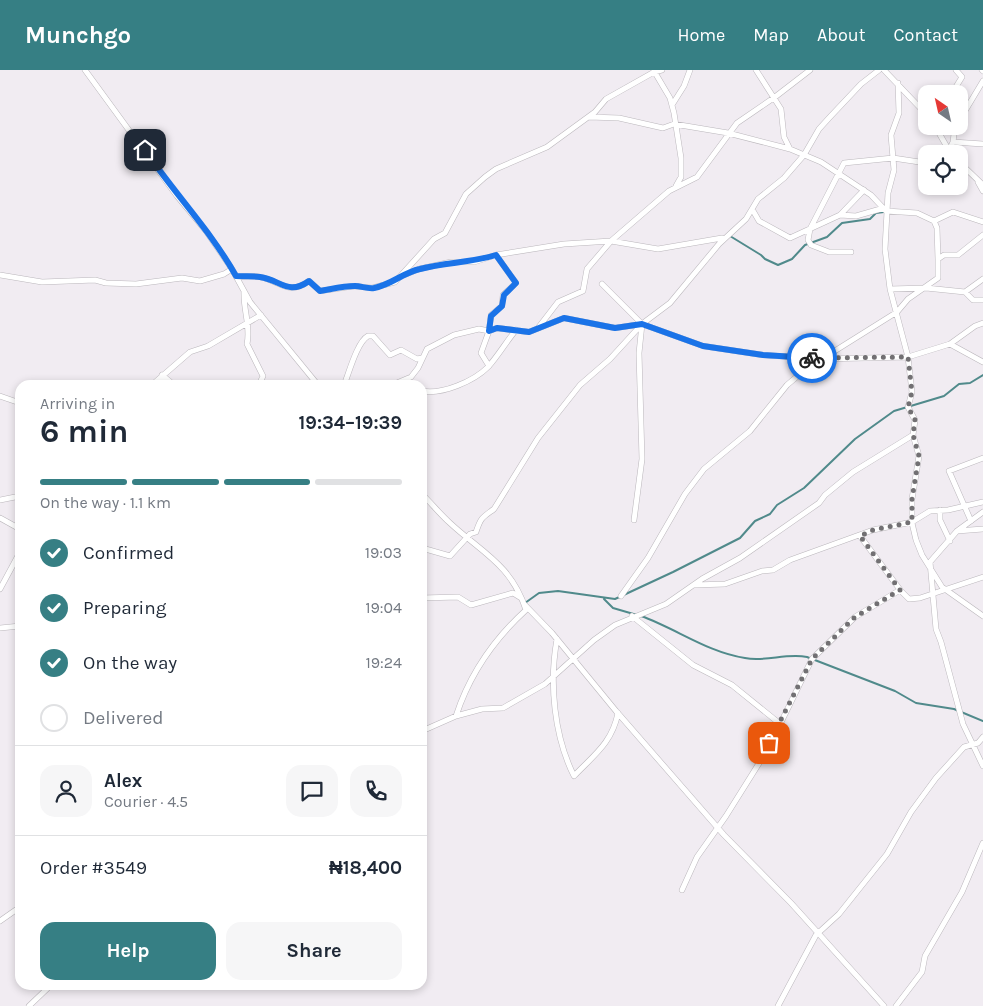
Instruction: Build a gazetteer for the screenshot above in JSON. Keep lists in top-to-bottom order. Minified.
{"north":"top left","page":{"header":"Munchgo","nav":["Home","Map","About","Contact"],"heading":["6 min","Arriving in","19:34–19:39"],"panel":["Alex","Courier · 4.5","Order #3549","₦18,400"],"bar":"On the way · 1.1 km","list":[["Confirmed","19:03"],["Preparing","19:04"],["On the way","19:24"],"Delivered"],"buttons":["Help","Share"]}}
